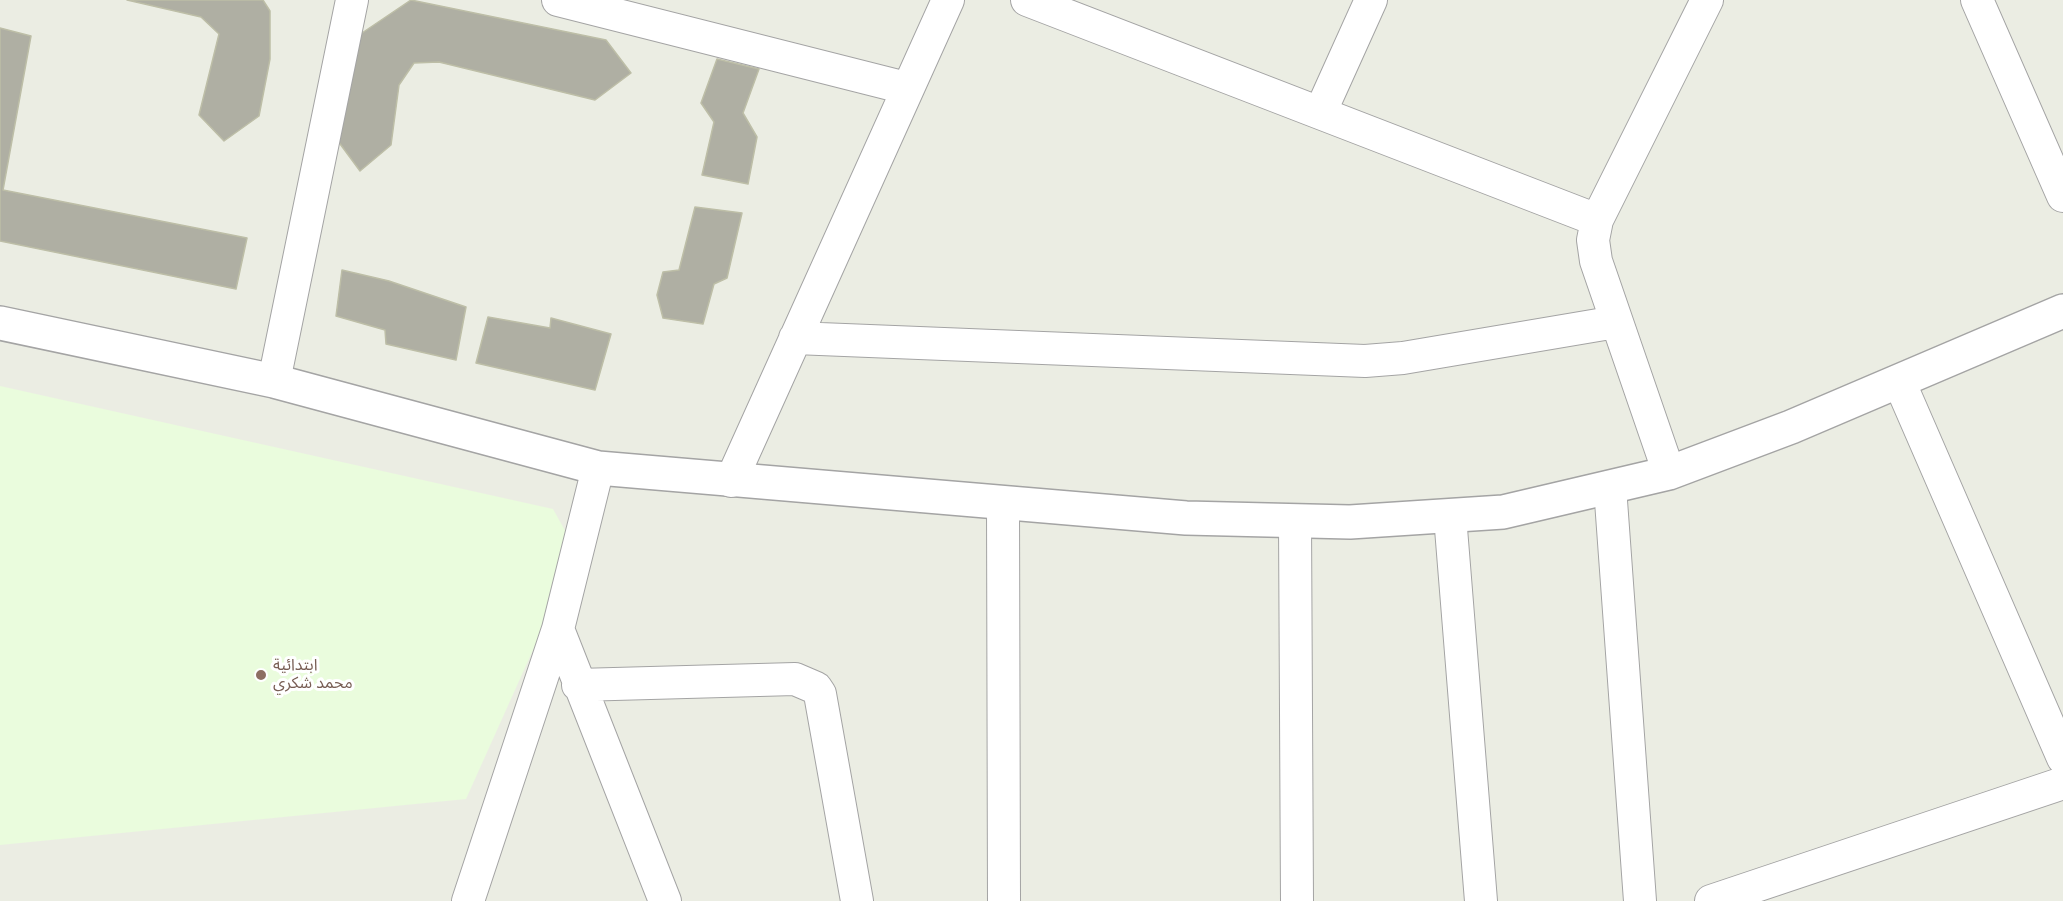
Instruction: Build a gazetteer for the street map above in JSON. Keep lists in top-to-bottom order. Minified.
{"places":["ابتدائية محمد شكري"]}
